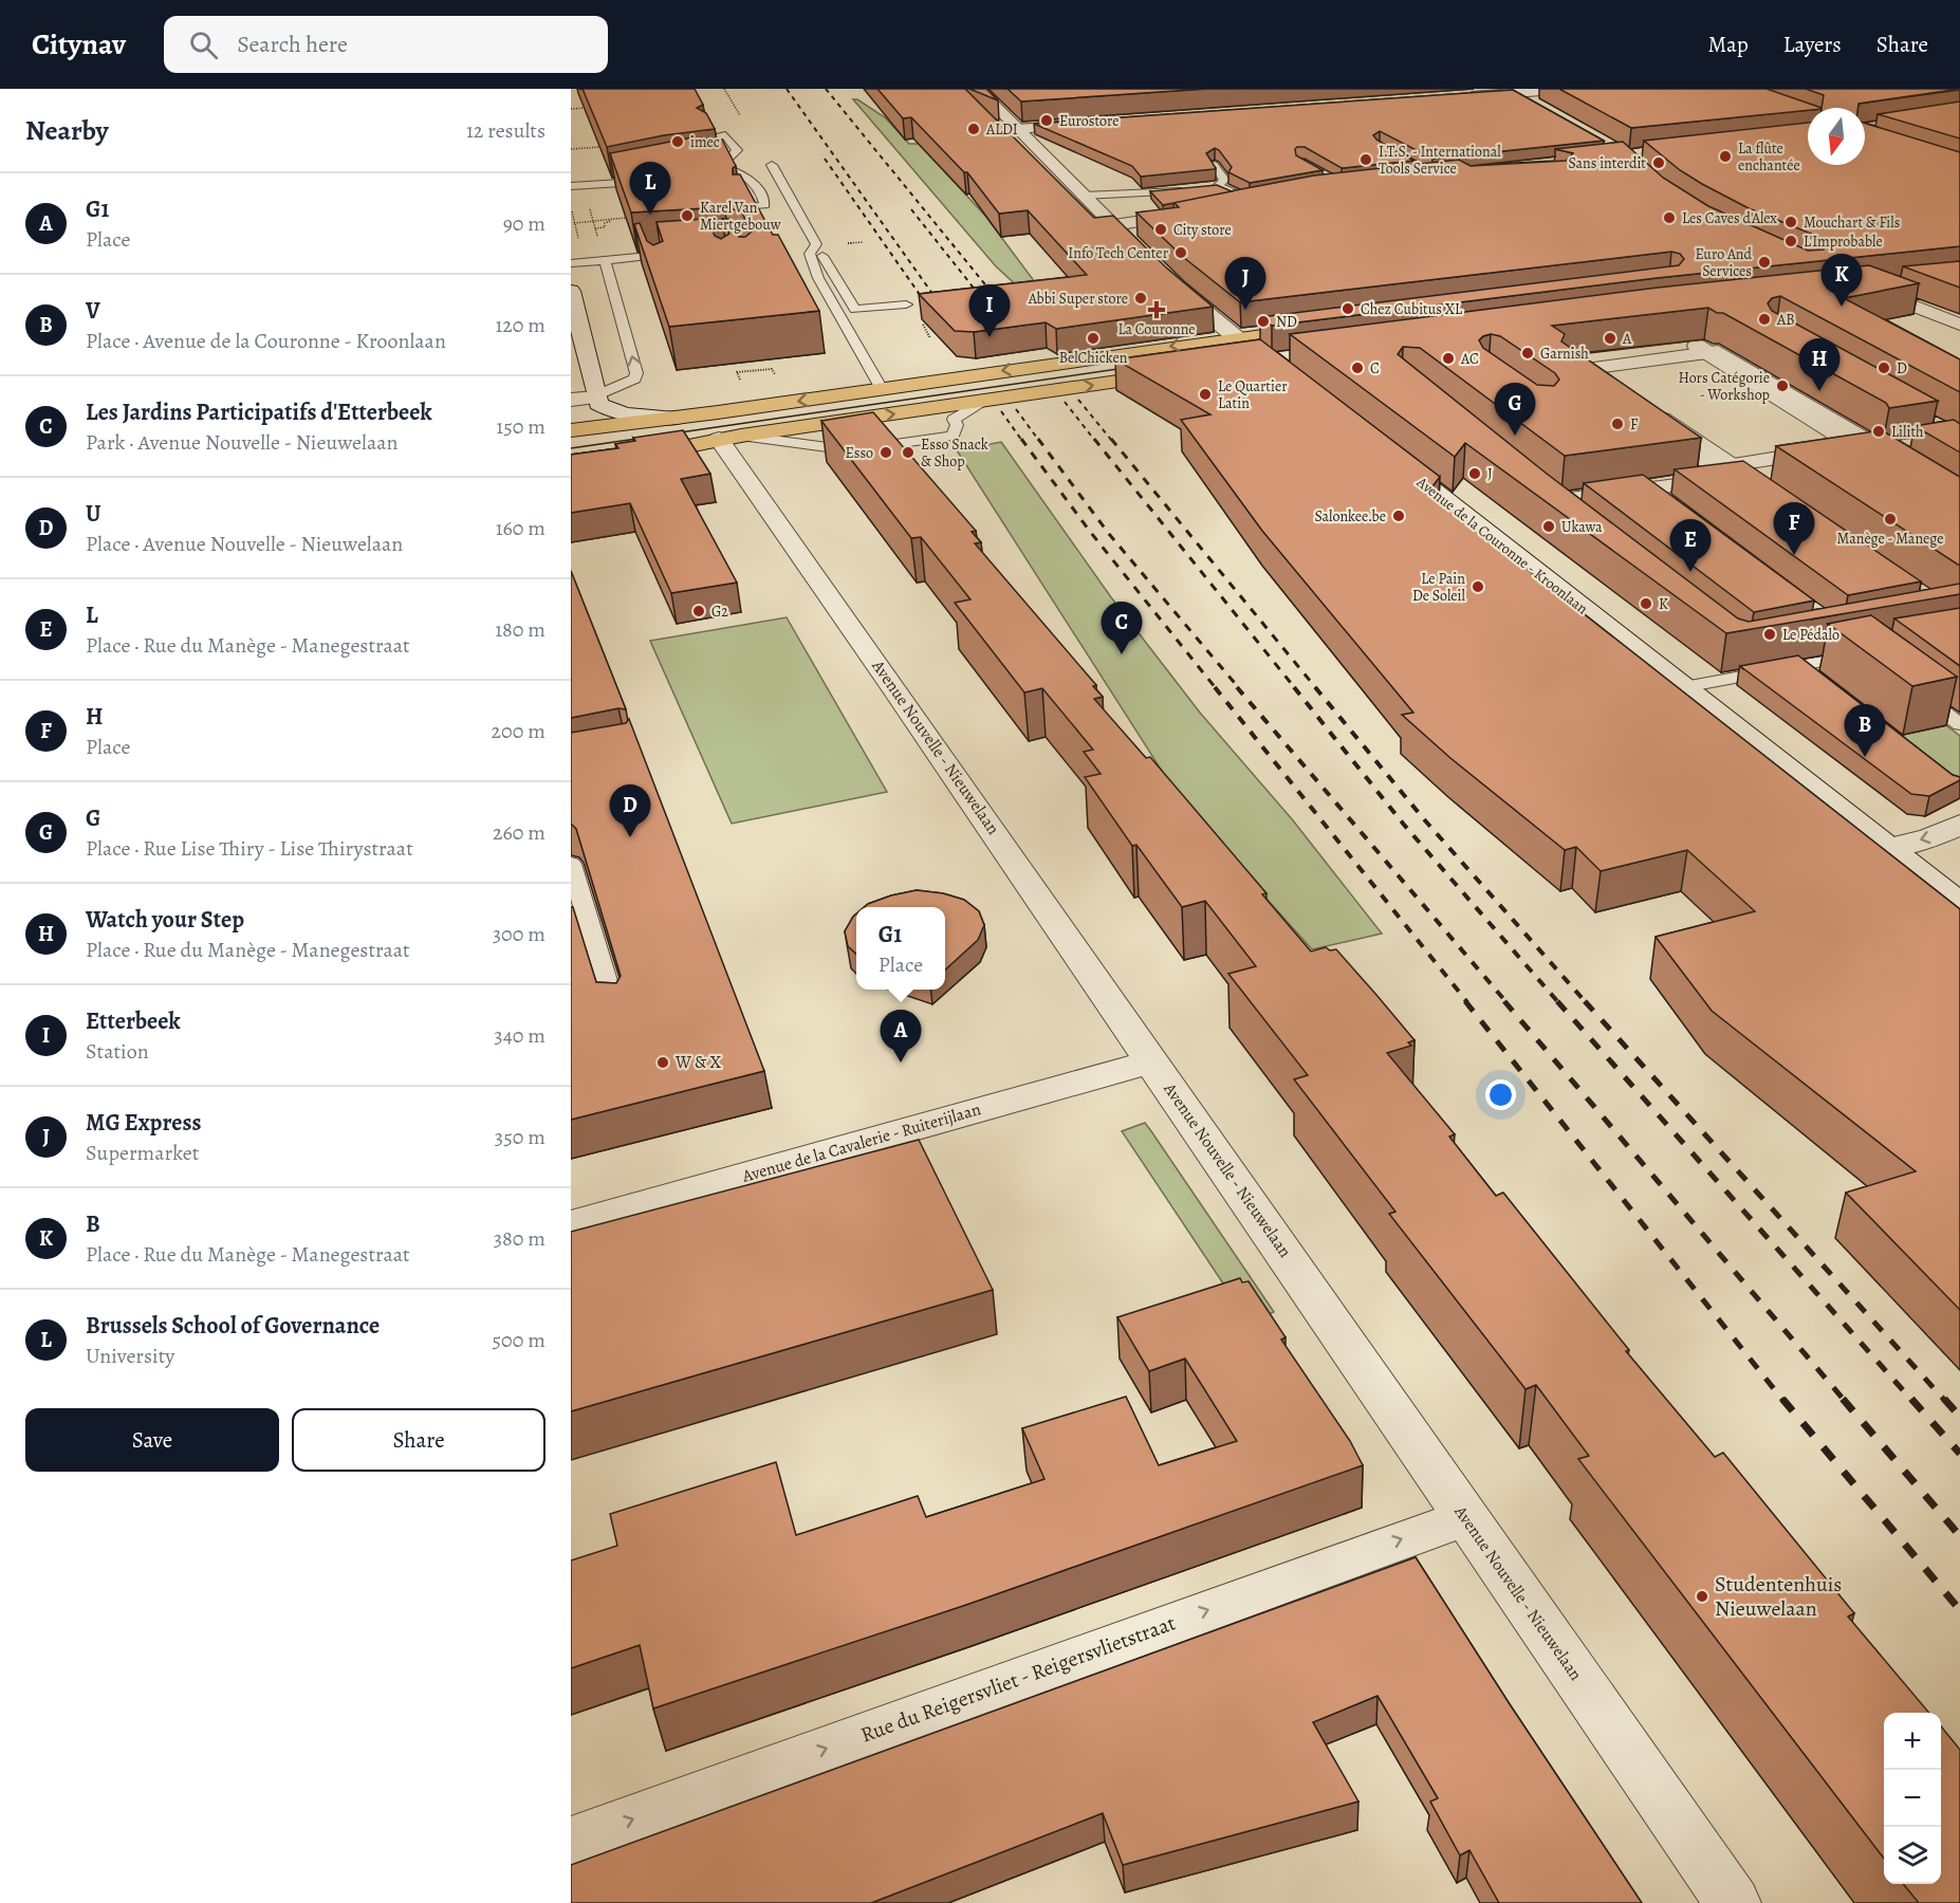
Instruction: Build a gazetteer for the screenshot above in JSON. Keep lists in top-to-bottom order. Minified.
{"streets":{"street":["Avenue de la Couronne - Kroonlaan","Avenue Nouvelle - Nieuwelaan","Avenue de la Cavalerie - Ruiterijlaan","Rue du Reigersvliet - Reigersvlietstraat"]},"crossings":[["Avenue Nouvelle - Nieuwelaan","Avenue de la Cavalerie - Ruiterijlaan"],["Avenue Nouvelle - Nieuwelaan","Rue du Reigersvliet - Reigersvlietstraat"]],"one_way":["Rue du Reigersvliet - Reigersvlietstraat"],"places":{"other":["Eurostore","ALDI","imec","La flûte enchantée","I.T.S. - International Tools Service","Sans interdit","Karel Van Miertgebouw","Les Caves d'Alex","Mouchart & Fils","City store","L'Improbable","Info Tech Center","Euro And Services","Abbi Super store","Chez Cubitus XL","AB","ND","BelChicken","A","Garnish","AC","C","D","Hors Catégorie - Workshop","Le Quartier Latin","F","Lilith","Esso","Esso Snack & Shop","J","Salonkee.be","Manège - Manege","Ukawa","Le Pain De Soleil","K","G2","Le Pédalo","W & X","Studentenhuis Nieuwelaan"],"health":["La Couronne"]},"north":"bottom","page":{"header":"Citynav","search":"Search here","nav":["Map","Layers","Share"],"heading":["Nearby","12 results"],"pins":["L","K","J","I","H","G","F","E","C","B","D","A"],"list":[{"mark":"A","name":"G1","note":"Place","value":"90 m"},{"mark":"B","name":"V","note":"Place · Avenue de la Couronne - Kroonlaan","value":"120 m"},{"mark":"C","name":"Les Jardins Participatifs d'Etterbeek","note":"Park · Avenue Nouvelle - Nieuwelaan","value":"150 m"},{"mark":"D","name":"U","note":"Place · Avenue Nouvelle - Nieuwelaan","value":"160 m"},{"mark":"E","name":"L","note":"Place · Rue du Manège - Manegestraat","value":"180 m"},{"mark":"F","name":"H","note":"Place","value":"200 m"},{"mark":"G","name":"G","note":"Place · Rue Lise Thiry - Lise Thirystraat","value":"260 m"},{"mark":"H","name":"Watch your Step","note":"Place · Rue du Manège - Manegestraat","value":"300 m"},{"mark":"I","name":"Etterbeek","note":"Station","value":"340 m"},{"mark":"J","name":"MG Express","note":"Supermarket","value":"350 m"},{"mark":"K","name":"B","note":"Place · Rue du Manège - Manegestraat","value":"380 m"},{"mark":"L","name":"Brussels School of Governance","note":"University","value":"500 m"}],"popup":["G1","Place"],"buttons":["Save","Share"],"map_buttons":["+","−"]}}
